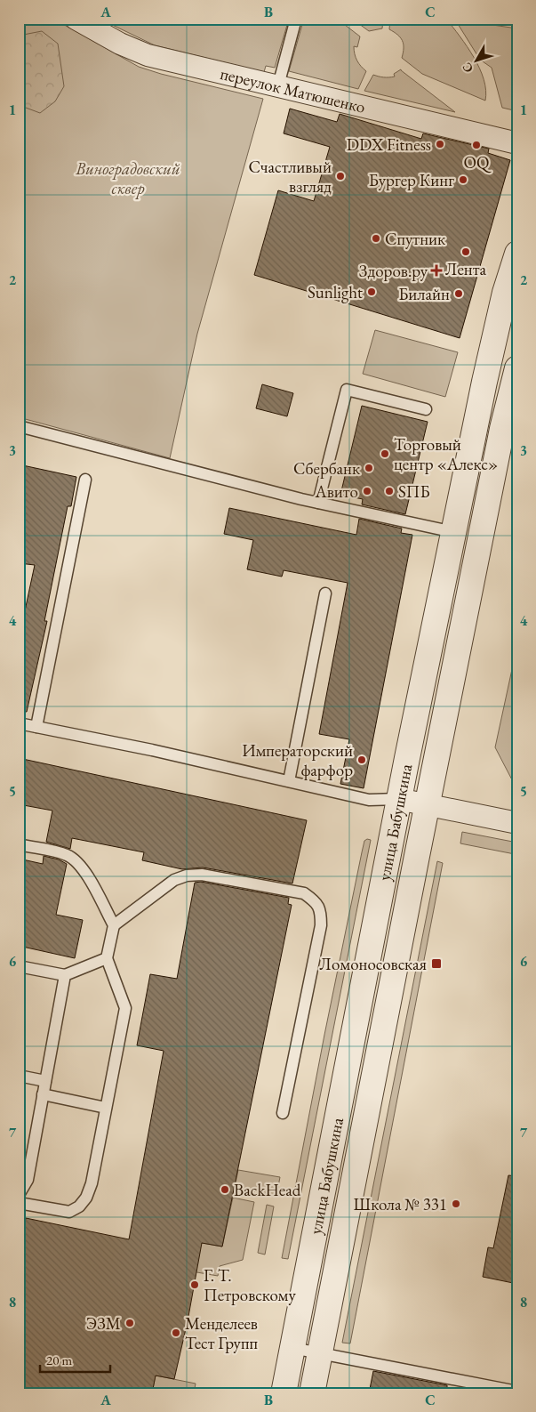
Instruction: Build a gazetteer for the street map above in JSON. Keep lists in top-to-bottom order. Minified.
{"streets":{"street":["переулок Матюшенко","улица Бабушкина"]},"parks":["Виноградовский сквер"],"places":{"other":["DDX Fitness","OQ","Счастливый взгляд","Бургер Кинг","Спутник","Лента","Sunlight","Билайн","Торговый центр «Алекс»","Сбербанк","Авито","SПБ","Императорский фарфор","BackHead","Школа № 331","Г. Т. Петровскому","ЭЗМ","Менделеев Тест Групп"],"health":["Здоров.ру"],"transit":["Ломоносовская"]},"scale_bar":"20 m","north":"bottom left","grid":{"columns":["A","B","C"],"rows":["1","2","3","4","5","6","7","8"]}}
